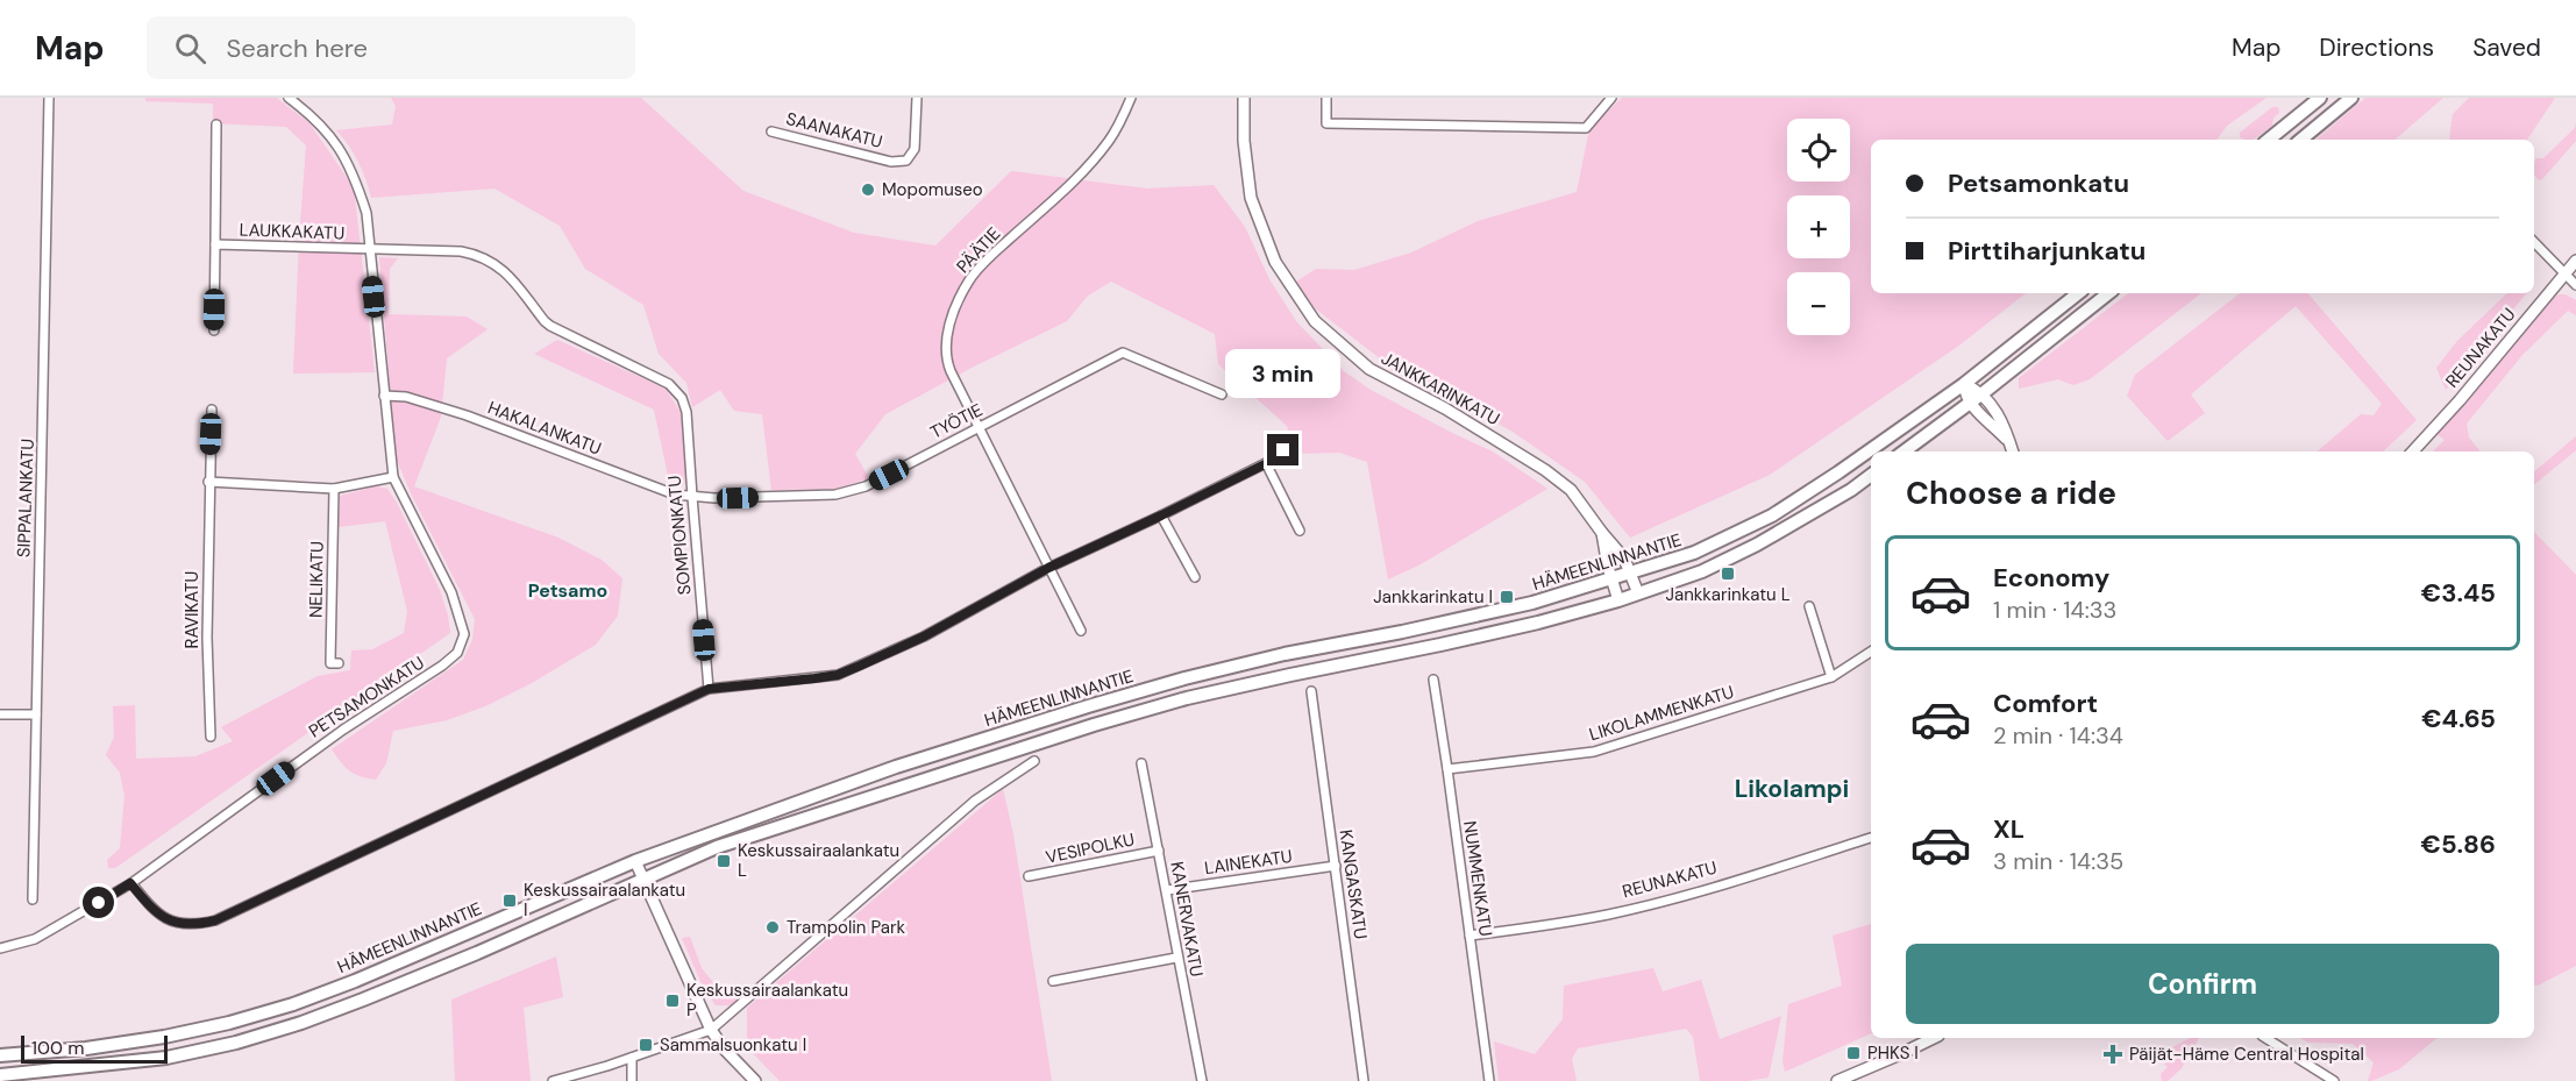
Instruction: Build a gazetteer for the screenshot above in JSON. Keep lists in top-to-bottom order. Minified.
{"streets":{"main road":["HÄMEENLINNANTIE"],"street":["SAANAKATU","LAUKKAKATU","PÄÄTIE","REUNAKATU","JANKKARINKATU","TYÖTIE","HAKALANKATU","SIPPALANKATU","SOMPIONKATU","NELIKATU","RAVIKATU","PETSAMONKATU","LIKOLAMMENKATU","VESIPOLKU","LAINEKATU","NUMMENKATU","KANGASKATU","KANERVAKATU"]},"crossings":[["LAUKKAKATU","SOMPIONKATU"],["LAUKKAKATU","PETSAMONKATU"],["PÄÄTIE","TYÖTIE"],["REUNAKATU","NUMMENKATU"],["JANKKARINKATU","HÄMEENLINNANTIE"],["TYÖTIE","HAKALANKATU"],["TYÖTIE","SOMPIONKATU"],["HAKALANKATU","SOMPIONKATU"],["HAKALANKATU","PETSAMONKATU"],["LIKOLAMMENKATU","NUMMENKATU"],["VESIPOLKU","KANERVAKATU"],["LAINEKATU","KANGASKATU"],["LAINEKATU","KANERVAKATU"]],"districts":["Petsamo","Likolampi"],"places":{"other":["Mopomuseo","Trampolin Park"],"transit":["Jankkarinkatu L","Jankkarinkatu I","Keskussairaalankatu L","Keskussairaalankatu I","Keskussairaalankatu P","Sammalsuonkatu I","PHKS I"],"health":["Päijät-Häme Central Hospital"]},"scale_bar":"100 m","page":{"header":"Map","search":"Search here","nav":["Map","Directions","Saved"],"map_buttons":["+","−"],"banner":["Petsamonkatu","Pirttiharjunkatu"],"bubble":"3 min","heading":"Choose a ride","list":[{"name":"Economy","note":"1 min · 14:33","value":"€3.45"},{"name":"Comfort","note":"2 min · 14:34","value":"€4.65"},{"name":"XL","note":"3 min · 14:35","value":"€5.86"}],"buttons":"Confirm","scale":"100 m"}}
